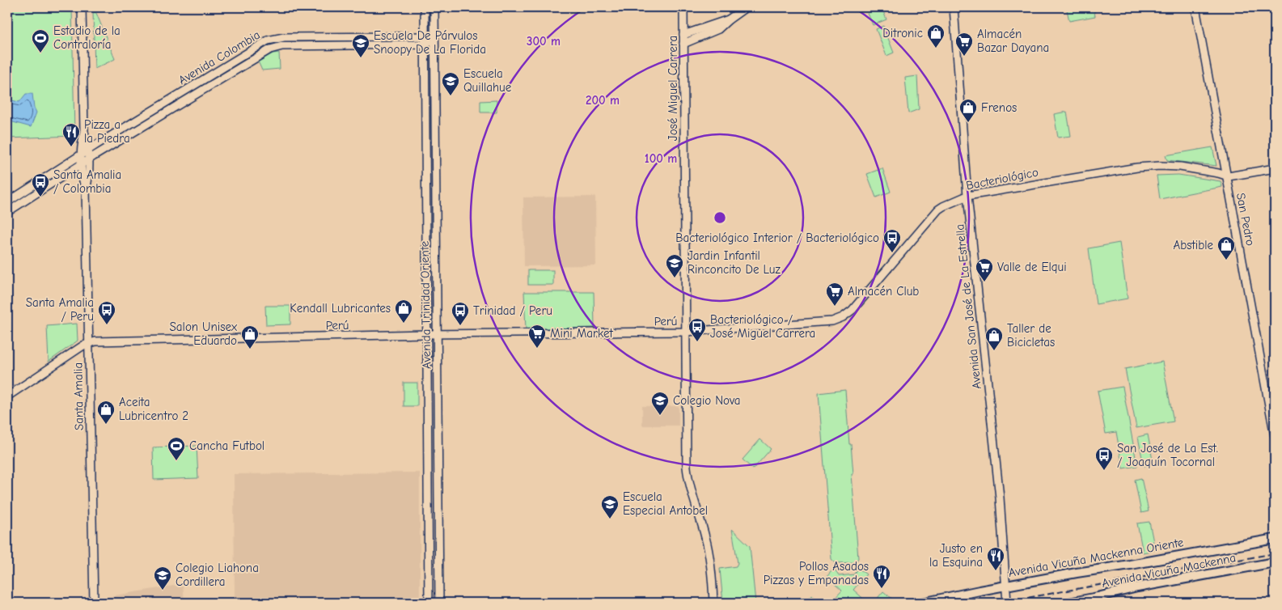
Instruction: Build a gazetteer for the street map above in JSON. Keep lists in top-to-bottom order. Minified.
{"streets":{"main road":["Avenida Vicuña Mackenna Oriente","Avenida Vicuña Mackenna"],"street":["Avenida Colombia","José Miguel Carrera","Bacteriológico","San Pedro","Avenida Trinidad Oriente","Avenida San José de La Estrella","Perú","Santa Amalia"]},"crossings":[["Avenida Colombia","Avenida Trinidad Oriente"],["Avenida Colombia","Santa Amalia"],["José Miguel Carrera","Bacteriológico"],["José Miguel Carrera","Perú"],["Bacteriológico","San Pedro"],["Bacteriológico","Avenida San José de La Estrella"],["Bacteriológico","Perú"],["Avenida Trinidad Oriente","Perú"],["Avenida San José de La Estrella","Avenida Vicuña Mackenna Oriente"],["Perú","Santa Amalia"]],"places":{"shop":["Ditronic","Frenos","Abstible","Kendall Lubricantes","Salon Unisex Eduardo","Taller de Bicicletas","Aceita Lubricentro 2"],"sports":["Estadio de la Contraloría","Cancha Futbol"],"supermarket":["Almacén Bazar Dayana","Valle de Elqui","Almacén Club","Mini Market"],"school or university":["Escuela De Párvulos Snoopy De La Florida","Escuela Quillahue","Jardin Infantil Rinconcito De Luz","Colegio Nova","Escuela Especial Antobel","Colegio Liahona Cordillera"],"restaurant":["Pizza a la Piedra","Justo en la Esquina","Pollos Asados Pizzas y Empanadas"],"bus stop":["Santa Amalia / Colombia","Bacteriológico Interior / Bacteriológico","Santa Amalia / Peru","Trinidad / Peru","Bacteriológico / José Miguel Carrera","San José de La Est. / Joaquín Tocornal"]},"rings":["300 m","200 m","100 m"]}
